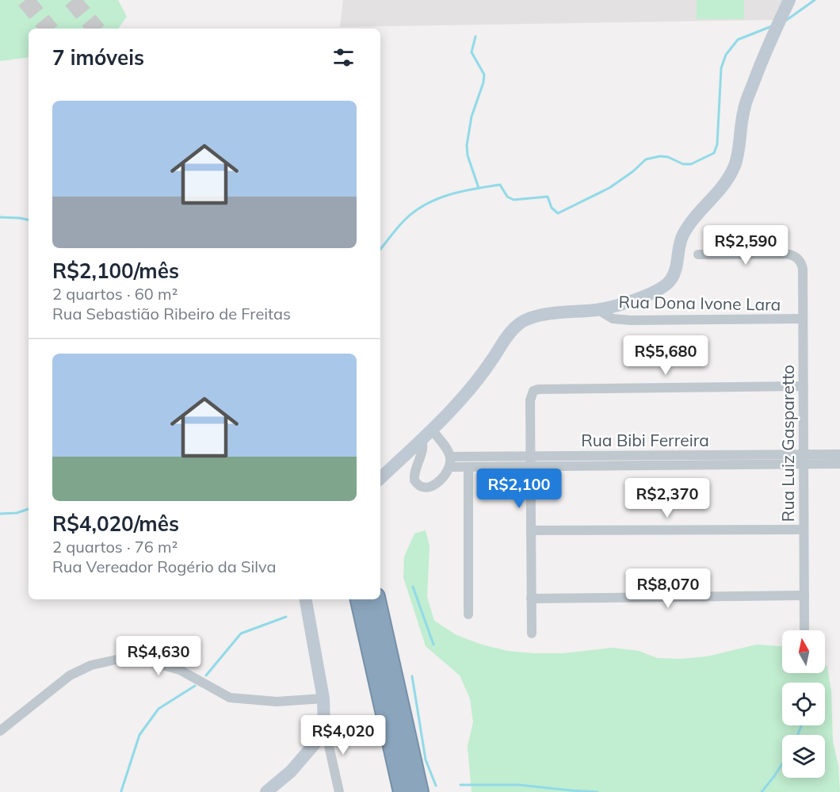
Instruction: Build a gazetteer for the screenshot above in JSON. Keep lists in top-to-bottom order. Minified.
{"streets":{"street":["Rua Dona Ivone Lara","Rua Bibi Ferreira","Rua Luiz Gasparetto"]},"crossings":[["Rua Dona Ivone Lara","Rua Luiz Gasparetto"],["Rua Bibi Ferreira","Rua Luiz Gasparetto"]],"north":"top","page":{"heading":"7 imóveis","list":[{"name":"R$2,100/mês","note":"2 quartos · 60 m² · Rua Sebastião Ribeiro de Freitas"},{"name":"R$4,020/mês","note":"2 quartos · 76 m² · Rua Vereador Rogério da Silva"}],"price":["R$2,590","R$5,680","R$2,100","R$2,370","R$8,070","R$4,630","R$4,020"]}}
